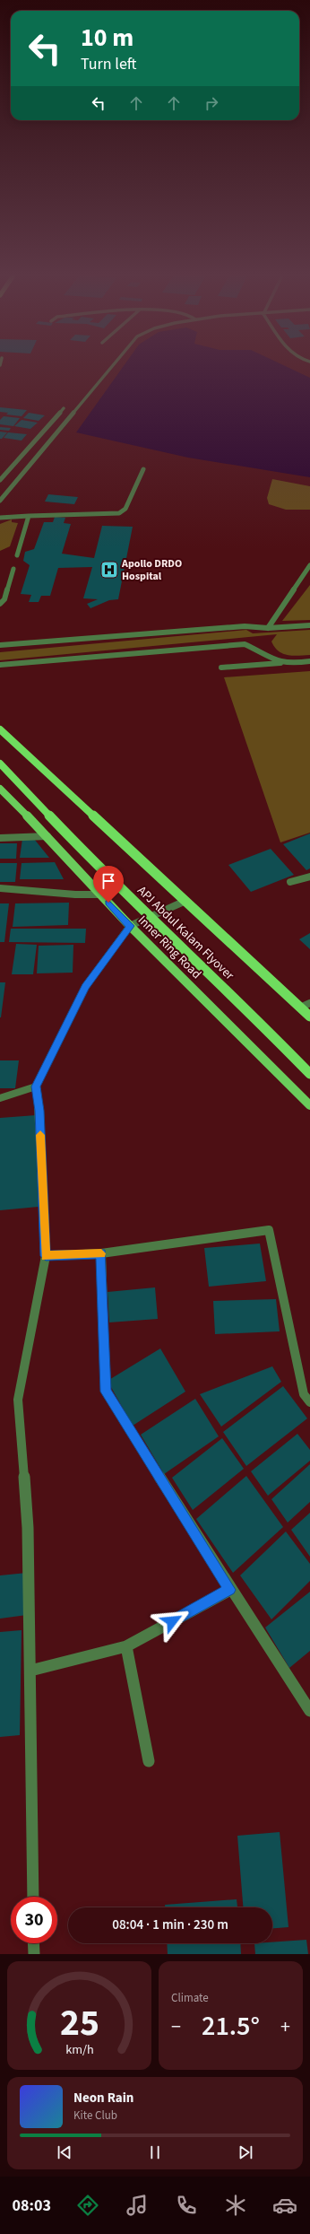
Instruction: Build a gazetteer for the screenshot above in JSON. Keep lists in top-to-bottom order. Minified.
{"streets":{"highway":["APJ Abdul Kalam Flyover"],"main road":["Inner Ring Road"]},"places":{"hospital":["Apollo DRDO Hospital"]},"page":{"turn":["10 m","Turn left"],"limit":"30","trip":"08:04 · 1 min · 230 m","tile":"Climate","heat":["−","21.5°","+"],"song":["Neon Rain","Kite Club"],"tabs":"08:03","gauge":["25","km/h"]}}
